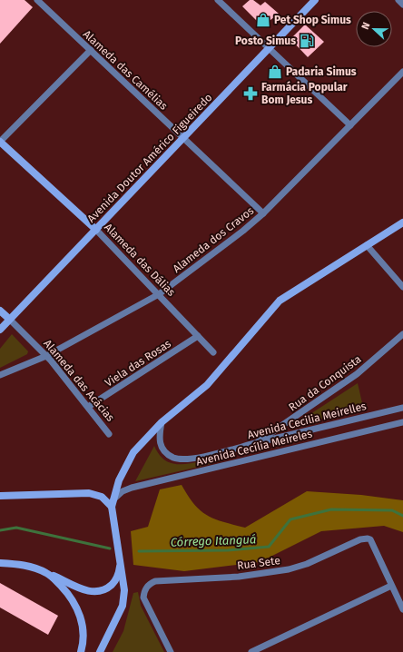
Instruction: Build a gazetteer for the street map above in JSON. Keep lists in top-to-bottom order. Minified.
{"streets":{"main road":["Avenida Doutor Américo Figueiredo","Alameda das Dálias","Alameda das Acácias"],"street":["Alameda das Camélias","Alameda dos Cravos","Viela das Rosas","Rua da Conquista","Avenida Cecilia Meirelles","Avenida Cecília Meireles","Rua Sete"]},"crossings":[["Alameda das Camélias","Avenida Doutor Américo Figueiredo"],["Alameda das Camélias","Alameda dos Cravos"],["Avenida Doutor Américo Figueiredo","Alameda das Dálias"],["Avenida Doutor Américo Figueiredo","Alameda das Acácias"],["Alameda dos Cravos","Alameda das Dálias"],["Alameda dos Cravos","Alameda das Acácias"],["Alameda das Dálias","Viela das Rosas"],["Viela das Rosas","Alameda das Acácias"],["Rua da Conquista","Avenida Cecilia Meirelles"]],"water":["Córrego Itanguá"],"places":{"shop":["Pet Shop Simus","Padaria Simus"],"fuel station":["Posto Simus"],"pharmacy":["Farmácia Popular Bom Jesus"]},"north":"left"}
